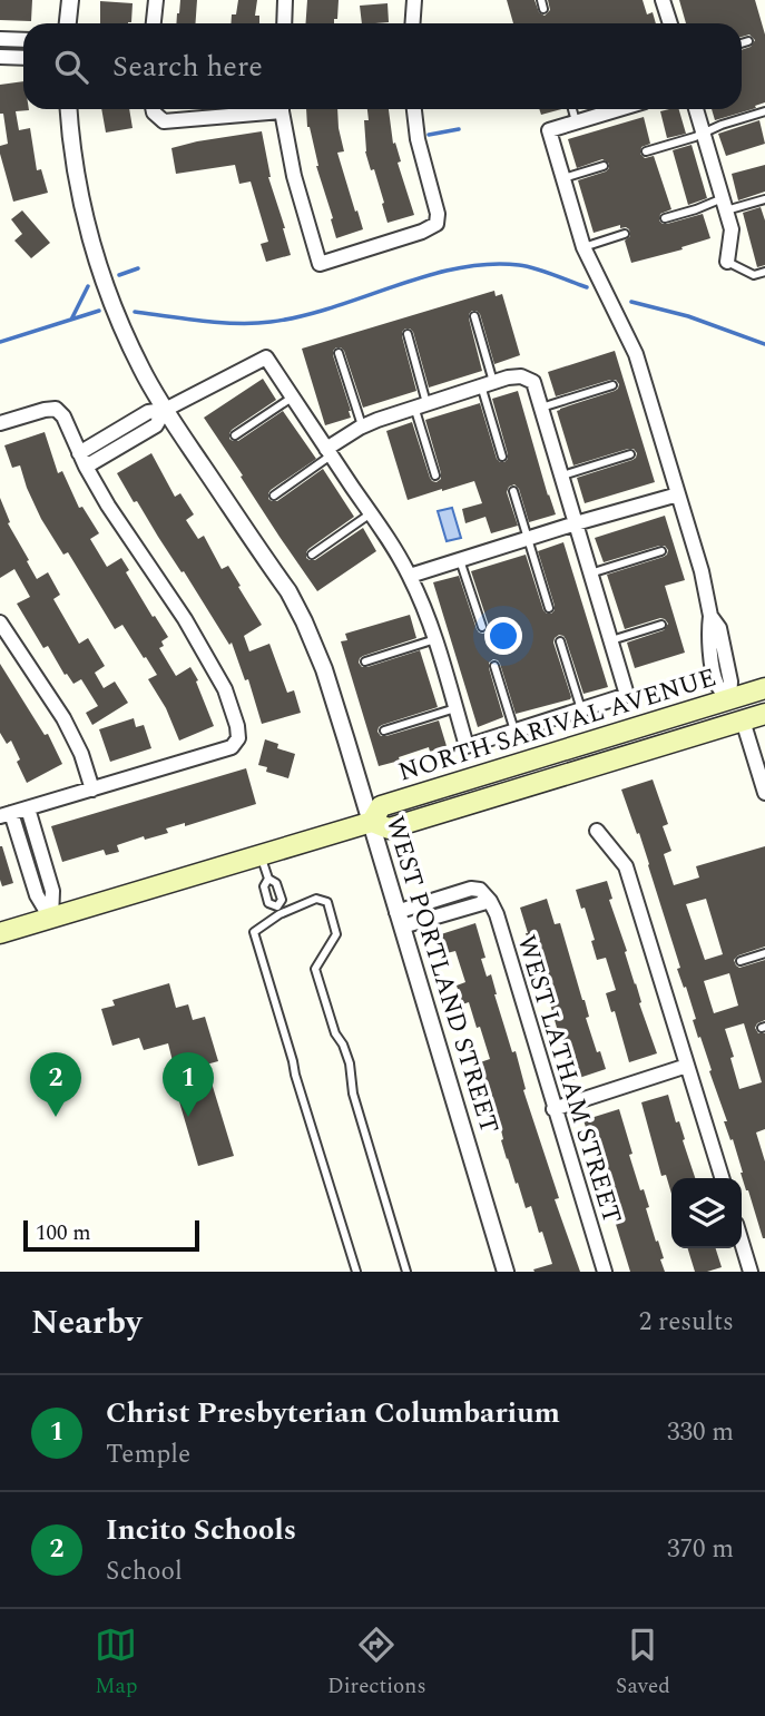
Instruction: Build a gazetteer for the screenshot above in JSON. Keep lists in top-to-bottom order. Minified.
{"streets":{"main road":["NORTH SARIVAL AVENUE"],"street":["WEST PORTLAND STREET","WEST LATHAM STREET"]},"crossings":[["NORTH SARIVAL AVENUE","WEST PORTLAND STREET"],["WEST PORTLAND STREET","WEST LATHAM STREET"]],"scale_bar":"100 m","page":{"search":"Search here","pins":["1","2"],"scale":"100 m","heading":["Nearby","2 results"],"list":[{"mark":"1","name":"Christ Presbyterian Columbarium","note":"Temple","value":"330 m"},{"mark":"2","name":"Incito Schools","note":"School","value":"370 m"}],"nav":["Map","Directions","Saved"]}}
